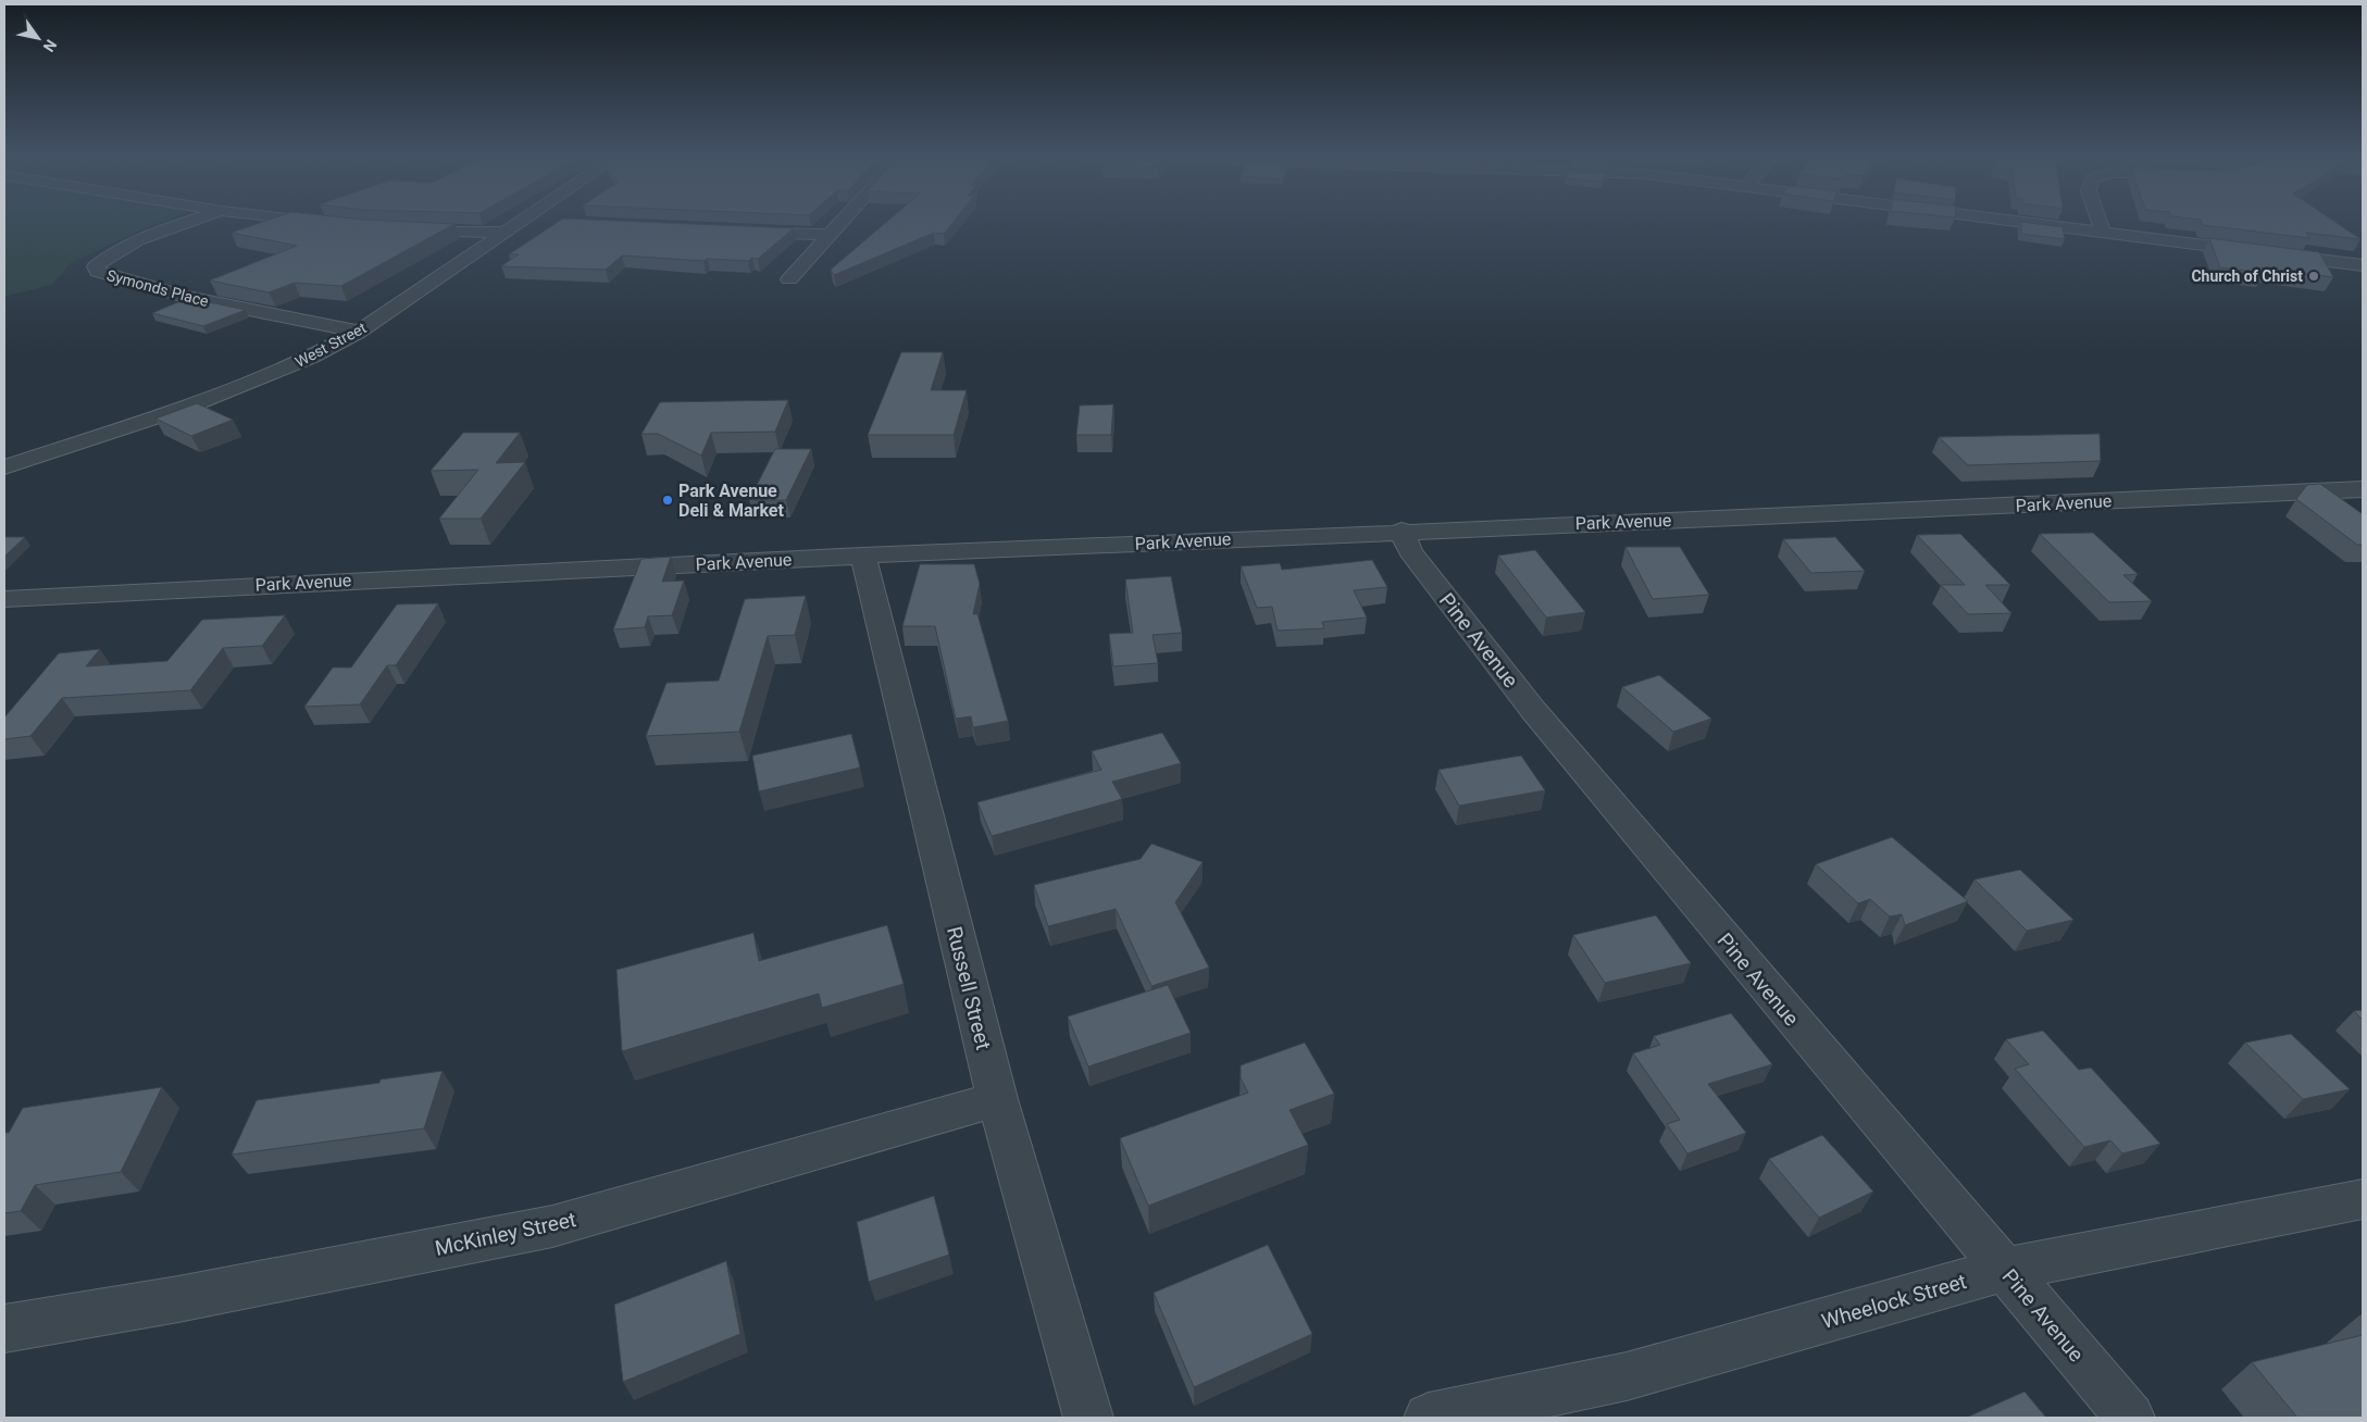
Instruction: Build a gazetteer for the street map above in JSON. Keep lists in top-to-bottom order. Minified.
{"streets":{"street":["Symonds Place","West Street","Park Avenue","Pine Avenue","Russell Street","McKinley Street","Wheelock Street"]},"crossings":[["Symonds Place","West Street"],["Park Avenue","Pine Avenue"],["Park Avenue","Russell Street"],["Pine Avenue","Wheelock Street"],["Russell Street","McKinley Street"]],"places":["Church of Christ","Park Avenue Deli & Market"],"north":"bottom right"}
